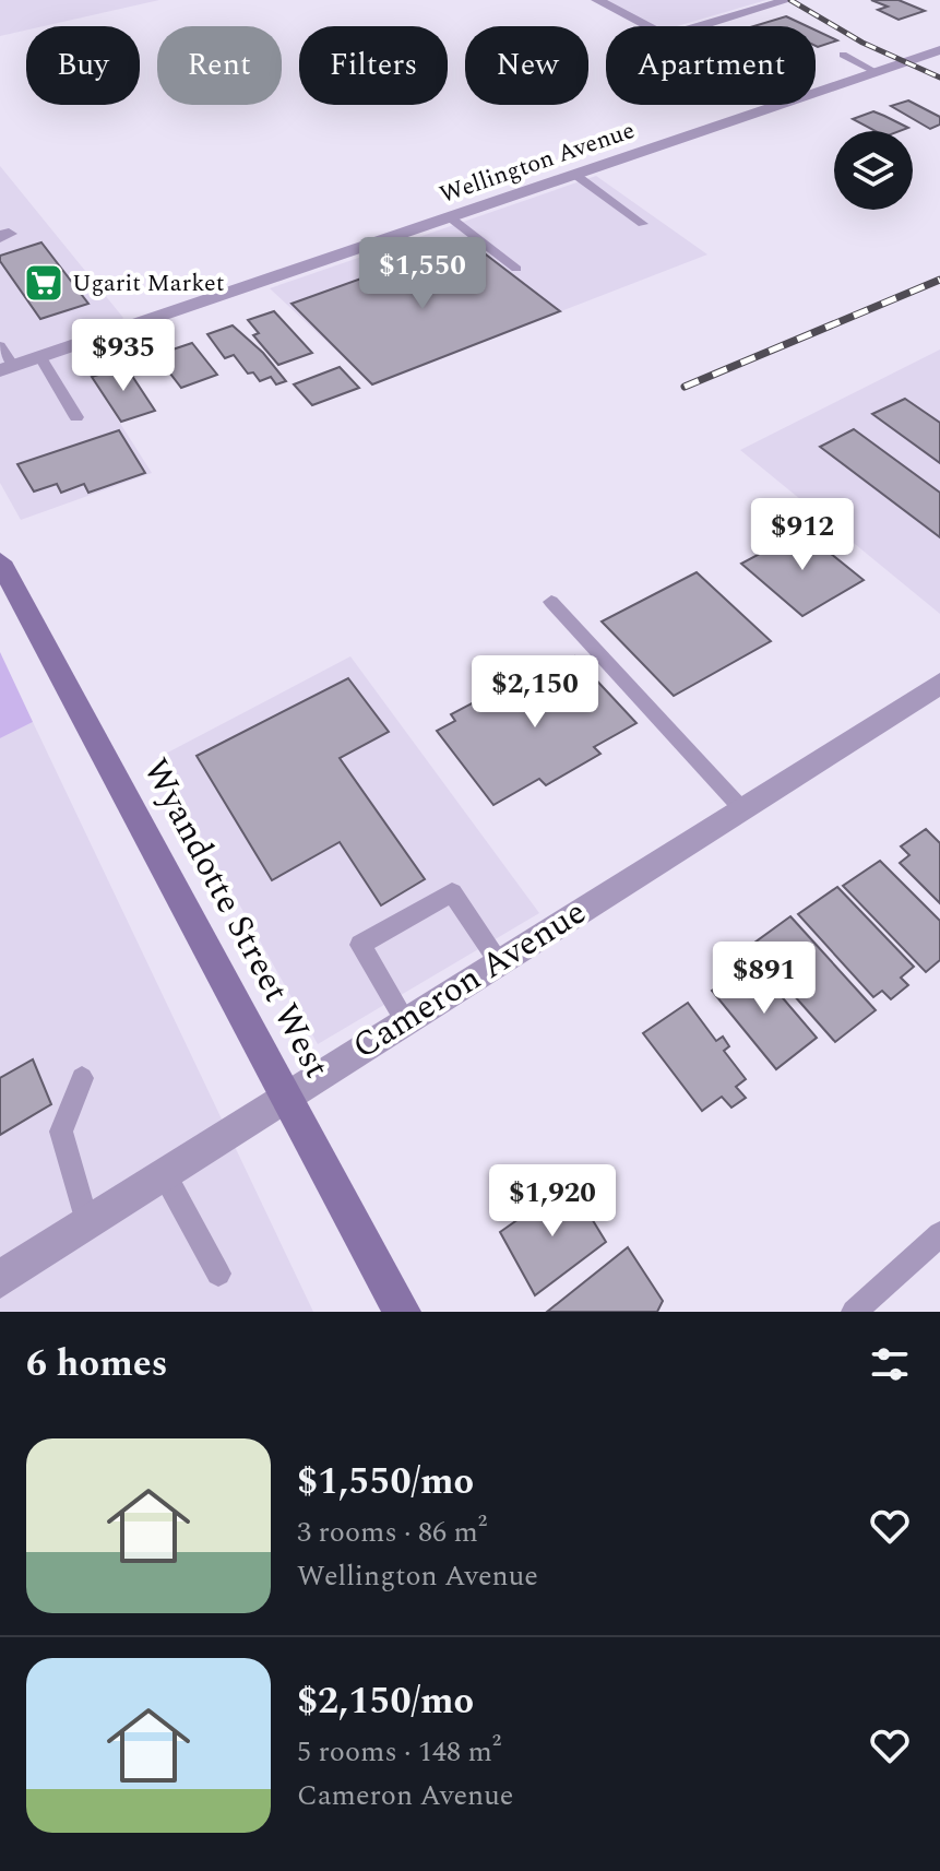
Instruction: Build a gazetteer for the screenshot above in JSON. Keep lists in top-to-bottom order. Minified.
{"streets":{"main road":["Wyandotte Street West"],"street":["Wellington Avenue","Cameron Avenue"]},"crossings":[["Wyandotte Street West","Cameron Avenue"]],"places":{"supermarket":["Ugarit Market"]},"page":{"chip":["Buy","Rent","Filters","New","Apartment"],"price":["$1,550","$935","$912","$2,150","$891","$1,920"],"heading":"6 homes","list":[{"name":"$1,550/mo","note":"3 rooms · 86 m² · Wellington Avenue"},{"name":"$2,150/mo","note":"5 rooms · 148 m² · Cameron Avenue"}]}}
